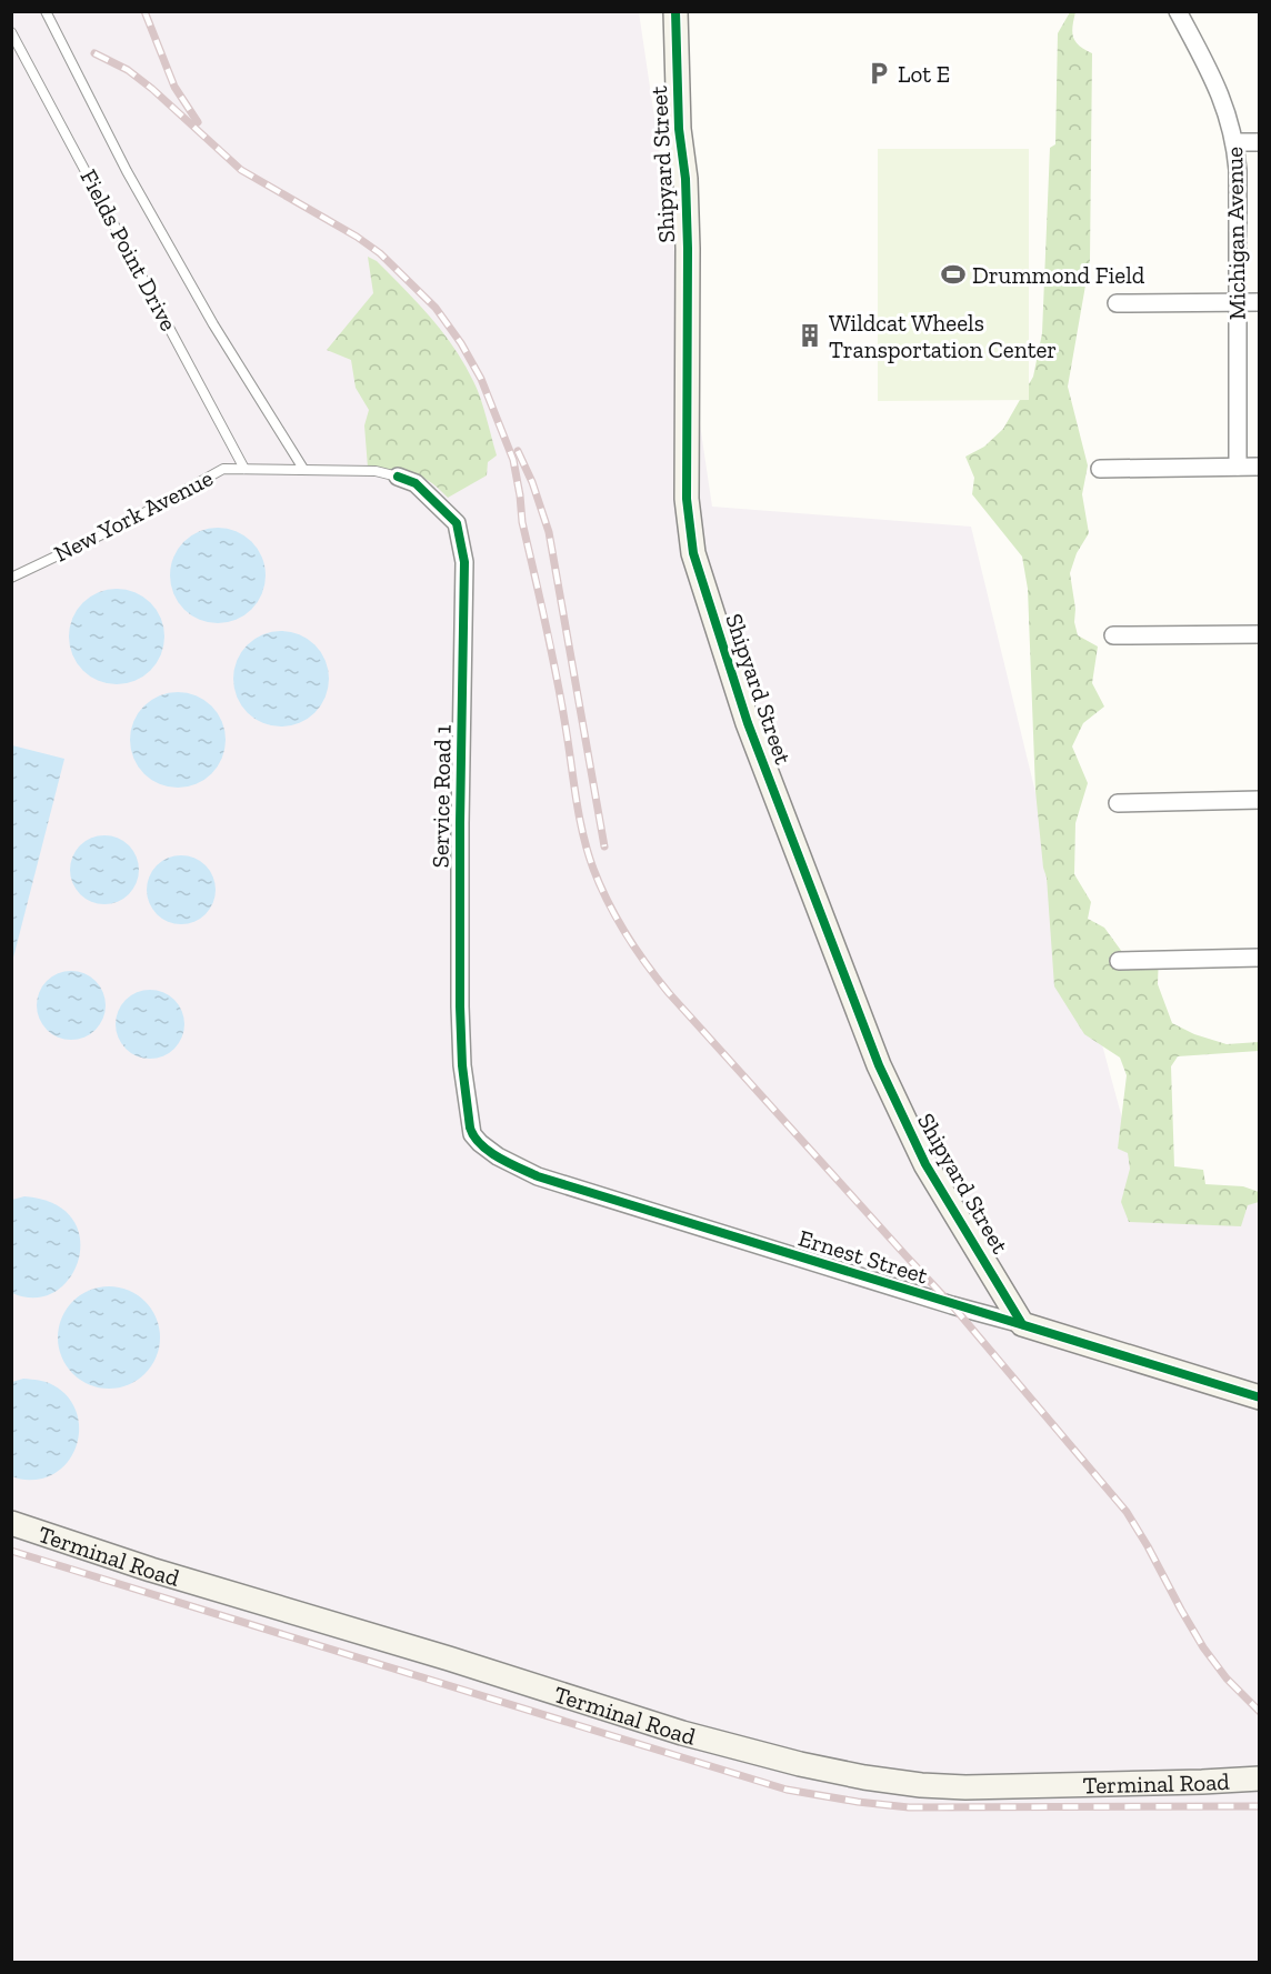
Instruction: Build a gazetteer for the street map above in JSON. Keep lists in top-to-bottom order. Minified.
{"streets":{"street":["Shipyard Street","Michigan Avenue","New York Avenue","Service Road 1","Ernest Street","Terminal Road"],"lane":["Fields Point Drive"]},"crossings":[["Shipyard Street","Ernest Street"],["Fields Point Drive","New York Avenue"],["New York Avenue","Service Road 1"],["Service Road 1","Ernest Street"]],"places":{"parking":["Lot E"],"sports":["Drummond Field"],"building":["Wildcat Wheels Transportation Center"]}}
